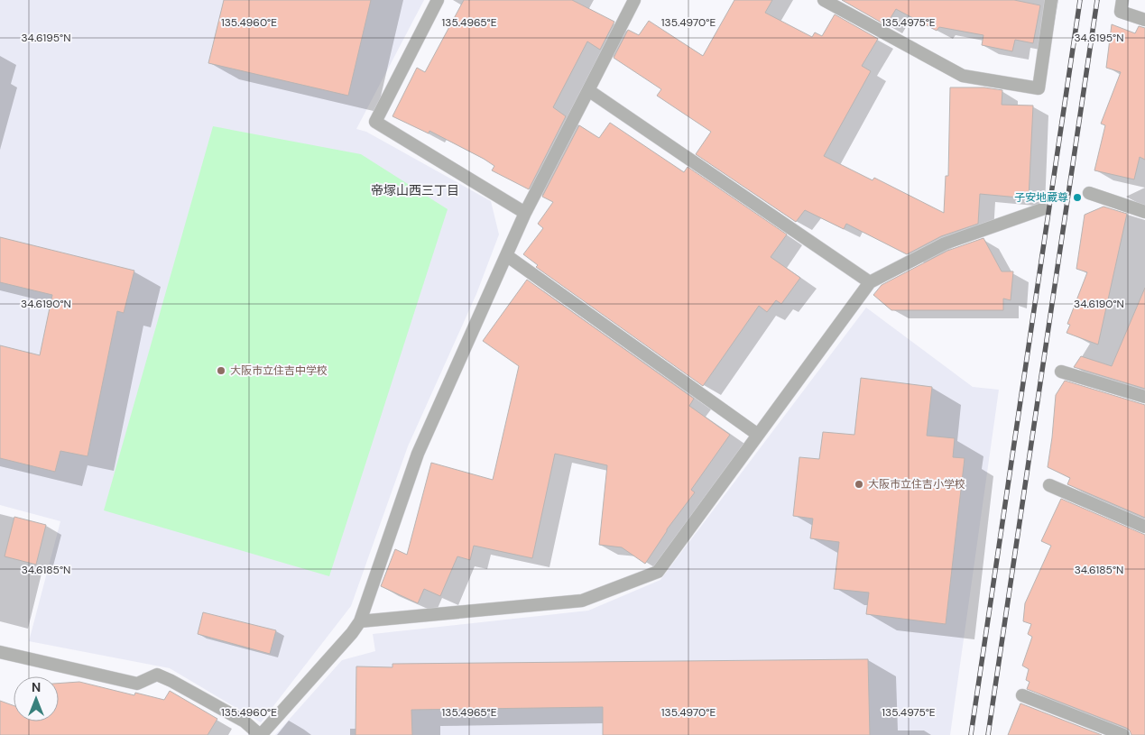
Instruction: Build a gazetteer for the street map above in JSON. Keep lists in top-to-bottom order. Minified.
{"districts":["帝塚山西三丁目"],"places":["子安地蔵尊","大阪市立住吉中学校","大阪市立住吉小学校"],"north":"top","coordinates":["135.4960°E","135.4965°E","135.4970°E","135.4975°E","34.6195°N","34.6190°N","34.6185°N"]}
